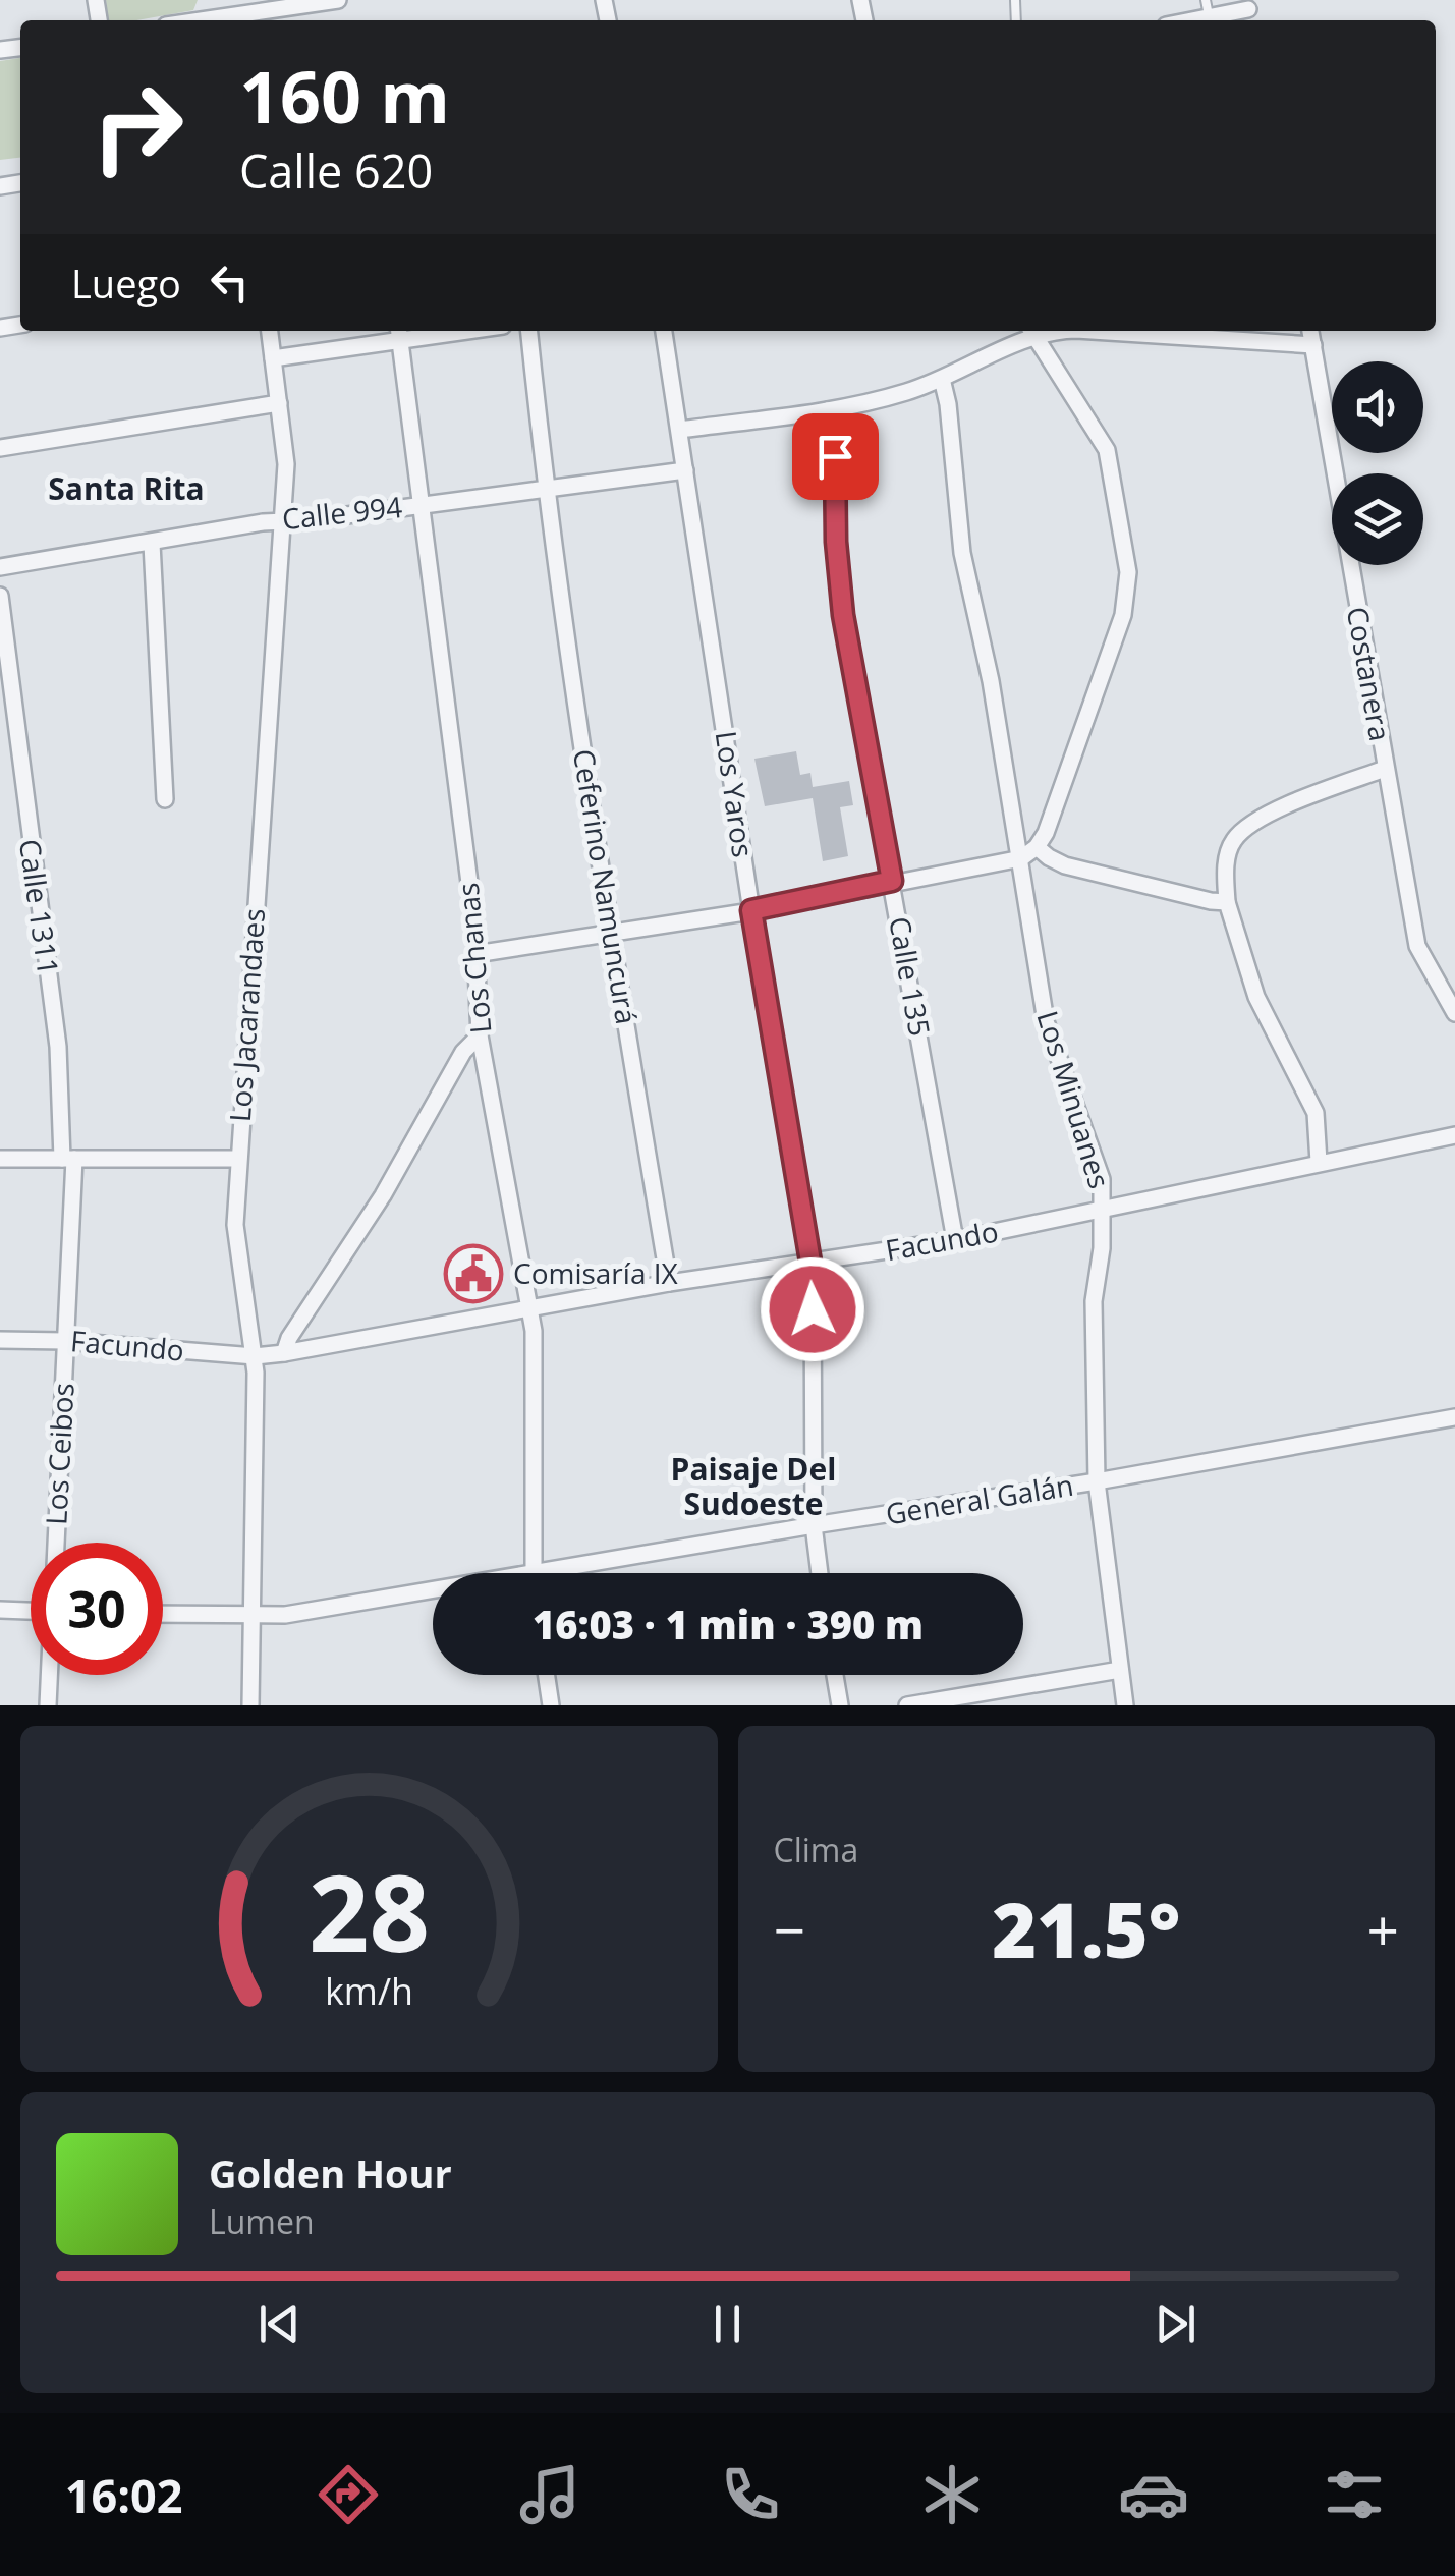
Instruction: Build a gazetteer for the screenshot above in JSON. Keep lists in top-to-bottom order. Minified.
{"streets":{"street":["Calle 994","Costanera","Los Yaros","Ceferino Namuncurá","Calle 1311","Los Chanas","Calle 135","Los Jacarandaes","Los Minuanes","Facundo","Los Ceibos","General Galán"]},"crossings":[["Calle 994","Los Yaros"],["Calle 994","Ceferino Namuncurá"],["Calle 994","Los Chanas"],["Calle 994","Los Jacarandaes"],["Los Yaros","Facundo"],["Los Yaros","General Galán"],["Ceferino Namuncurá","Facundo"],["Calle 1311","Los Ceibos"],["Los Chanas","Facundo"],["Los Chanas","General Galán"],["Calle 135","Facundo"],["Los Jacarandaes","Facundo"],["Los Jacarandaes","General Galán"],["Los Minuanes","Facundo"],["Los Minuanes","General Galán"],["Facundo","Los Ceibos"]],"districts":["Santa Rita","Paisaje Del Sudoeste"],"places":{"public building":["Comisaría IX"]},"page":{"turn":["160 m","Calle 620"],"then":"Luego","limit":"30","trip":"16:03 · 1 min · 390 m","tile":"Clima","heat":["−","21.5°","+"],"song":["Golden Hour","Lumen"],"tabs":"16:02","gauge":["28","km/h"]}}
